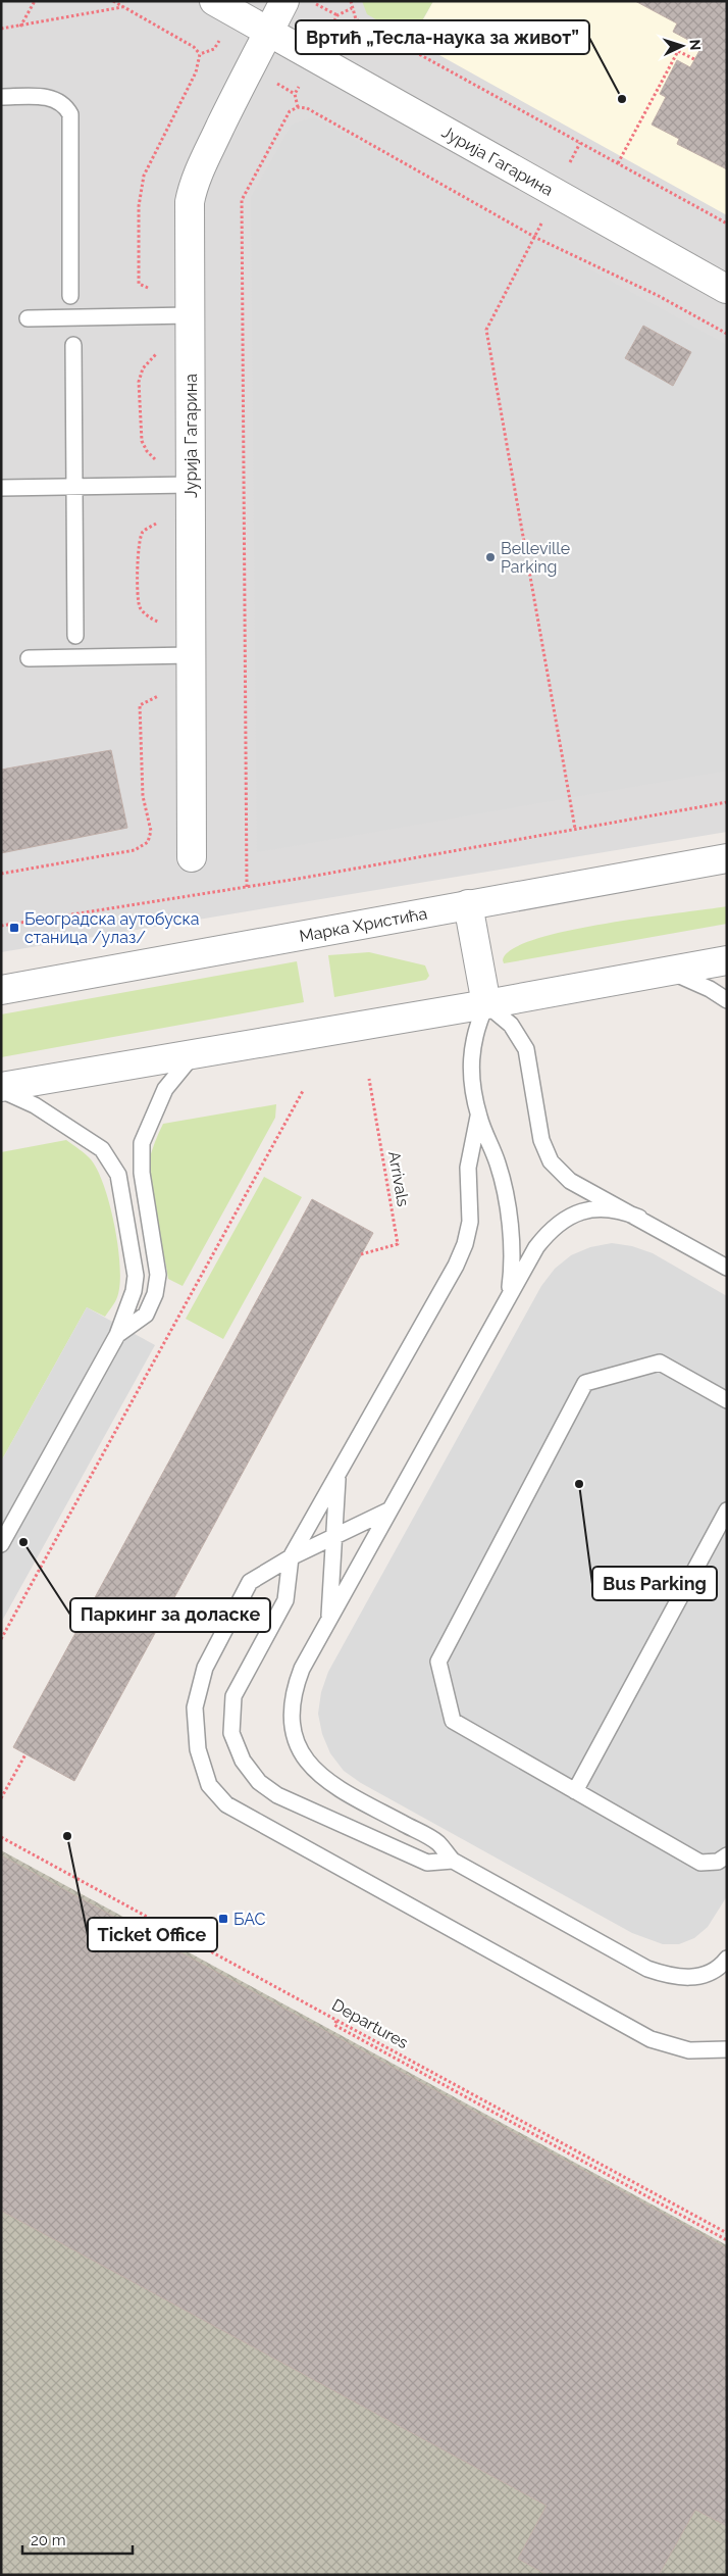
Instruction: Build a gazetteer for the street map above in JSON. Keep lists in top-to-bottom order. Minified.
{"streets":{"street":["Јурија Гагарина","Марка Христића"],"path":["Arrivals","Departures"]},"places":{"other":["Вртић „Тесла-наука за живот”","Belleville Parking","Bus Parking","Паркинг за доласке","Ticket Office"],"transit":["Београдска аутобуска станица /улаз/","БАС"]},"scale_bar":"20 m","north":"right"}
